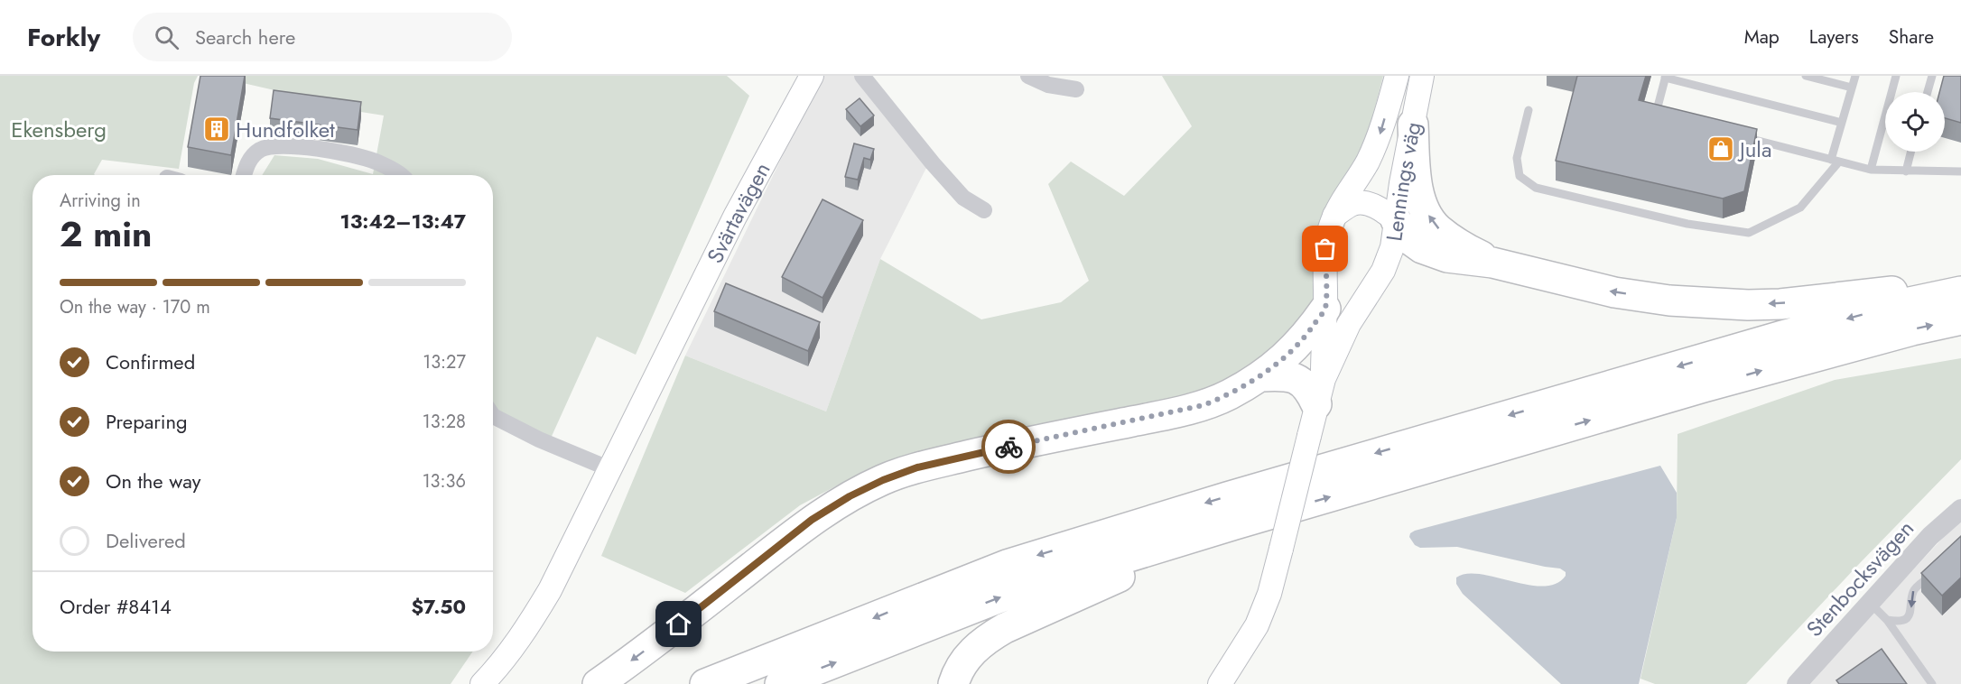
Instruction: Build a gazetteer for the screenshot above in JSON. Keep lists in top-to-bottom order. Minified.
{"streets":{"main road":["Lennings väg","Svärtavägen"],"street":["Stenbocksvägen"]},"parks":["Ekensberg"],"places":{"building":["Hundfolket"],"shop":["Jula"]},"page":{"header":"Forkly","search":"Search here","nav":["Map","Layers","Share"],"heading":["2 min","Arriving in","13:42–13:47"],"panel":["Order #8414","$7.50"],"bar":"On the way · 170 m","list":[["Confirmed","13:27"],["Preparing","13:28"],["On the way","13:36"],"Delivered"]}}
